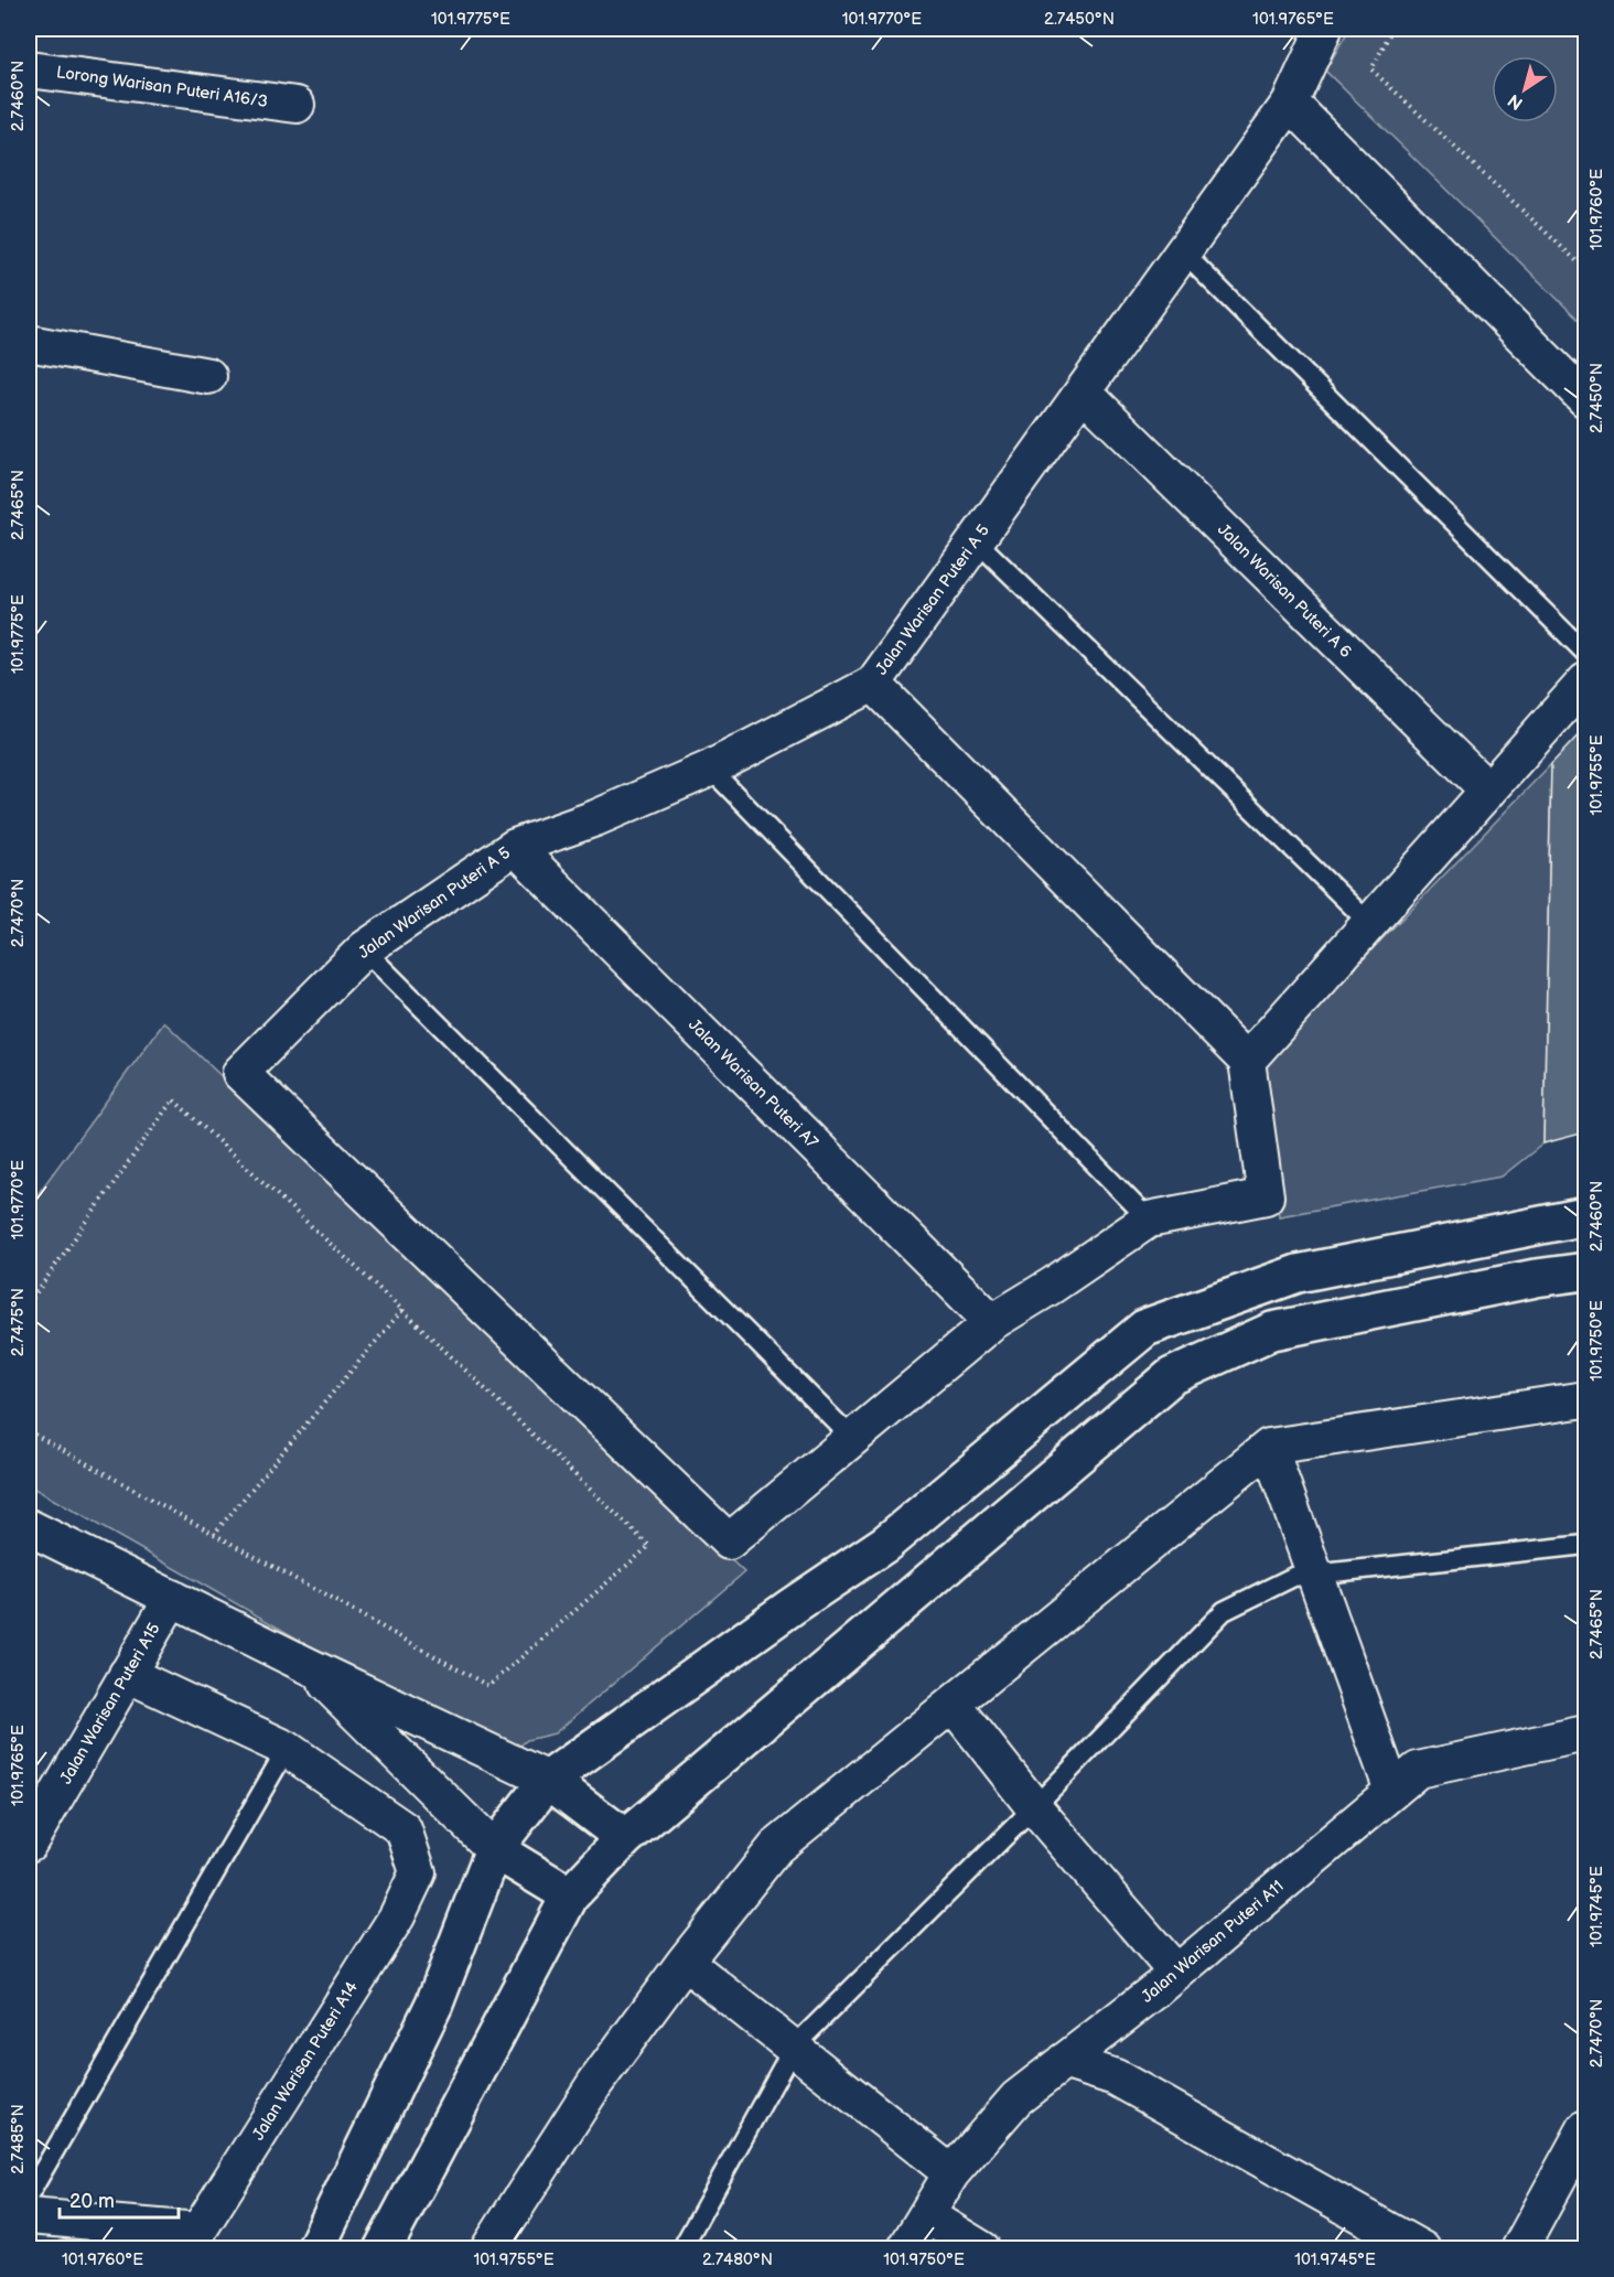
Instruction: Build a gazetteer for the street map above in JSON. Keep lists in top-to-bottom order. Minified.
{"streets":{"street":["Lorong Warisan Puteri A16/3","Jalan Warisan Puteri A 6","Jalan Warisan Puteri A 5","Jalan Warisan Puteri A7","Jalan Warisan Puteri A15","Jalan Warisan Puteri A11","Jalan Warisan Puteri A14"]},"crossings":[["Jalan Warisan Puteri A 6","Jalan Warisan Puteri A 5"],["Jalan Warisan Puteri A 5","Jalan Warisan Puteri A7"]],"scale_bar":"20 m","north":"bottom left","coordinates":["101.9775°E","101.9770°E","2.7450°N","101.9765°E","2.7460°N","101.9760°E","2.7465°N","101.9755°E","2.7470°N","2.7475°N","101.9750°E","101.9745°E","2.7485°N","2.7480°N"]}
